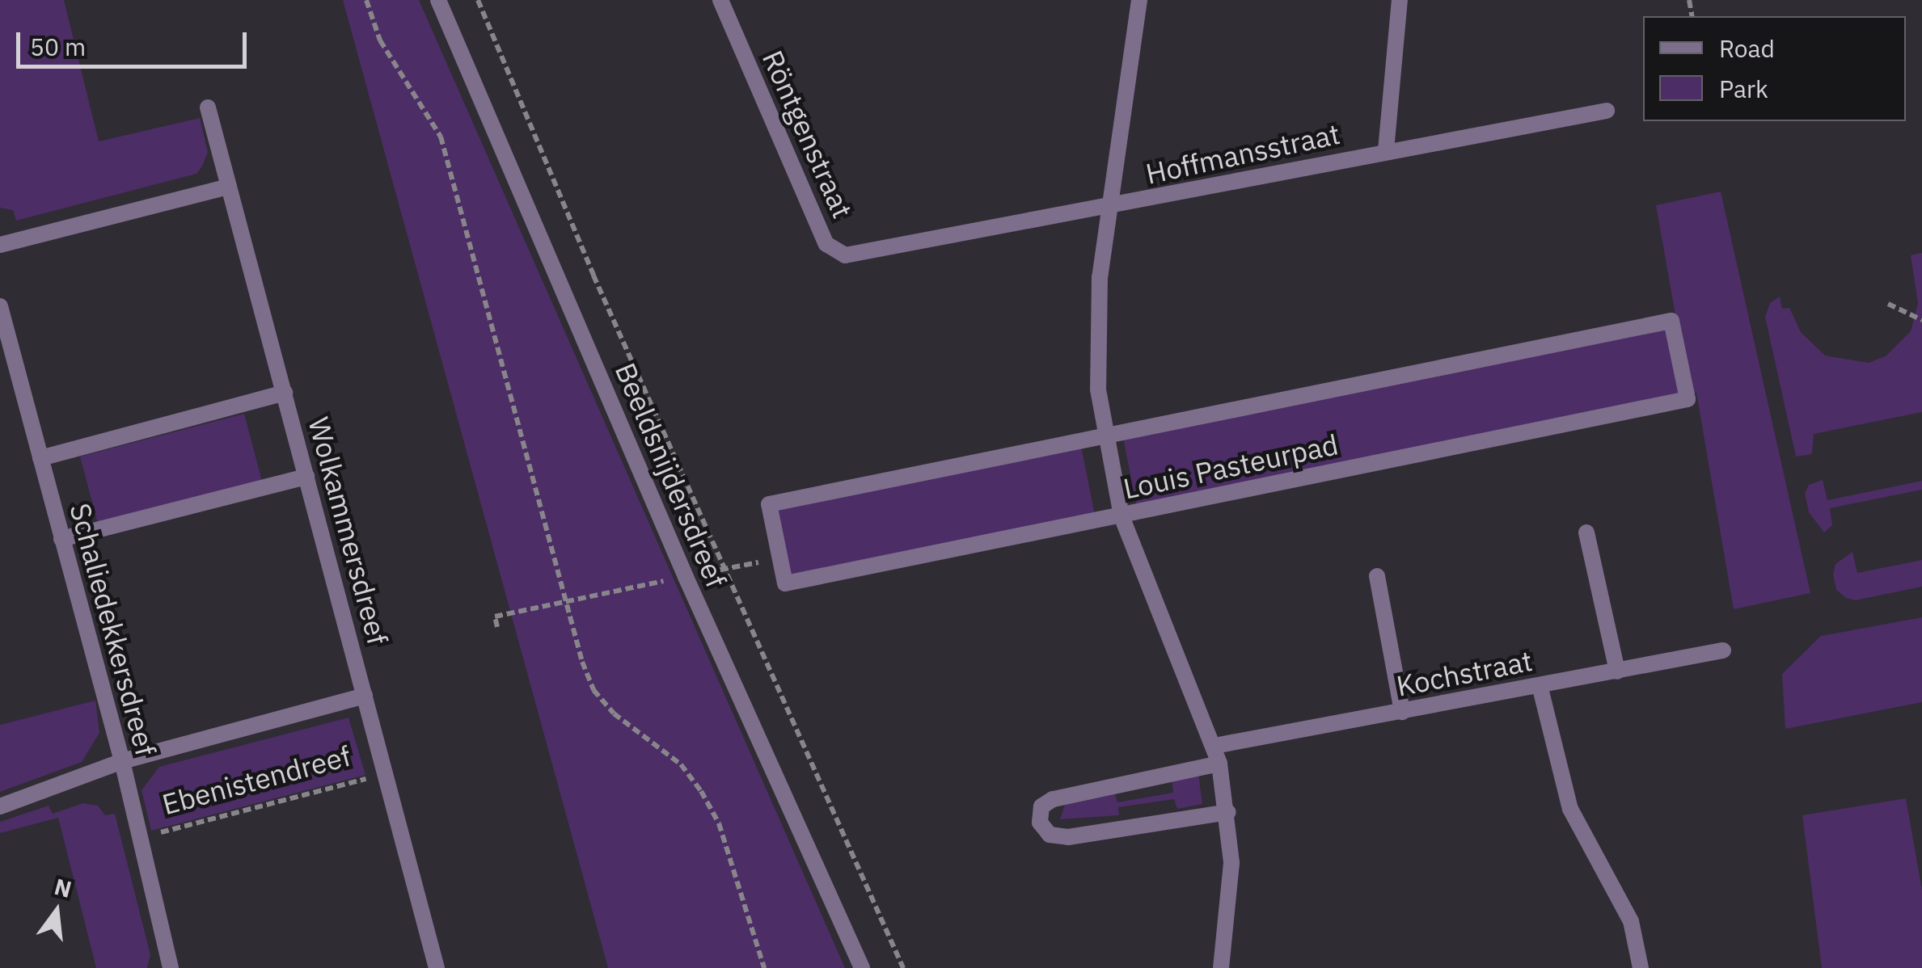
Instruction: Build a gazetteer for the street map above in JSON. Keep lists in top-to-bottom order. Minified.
{"streets":{"street":["Röntgenstraat","Hoffmansstraat","Louis Pasteurpad","Beeldsnijdersdreef","Wolkammersdreef","Schaliedekkersdreef","Kochstraat","Ebenistendreef"]},"crossings":[["Röntgenstraat","Hoffmansstraat"],["Wolkammersdreef","Ebenistendreef"],["Schaliedekkersdreef","Ebenistendreef"]],"legend":["Road","Park"],"scale_bar":"50 m","north":"top"}
